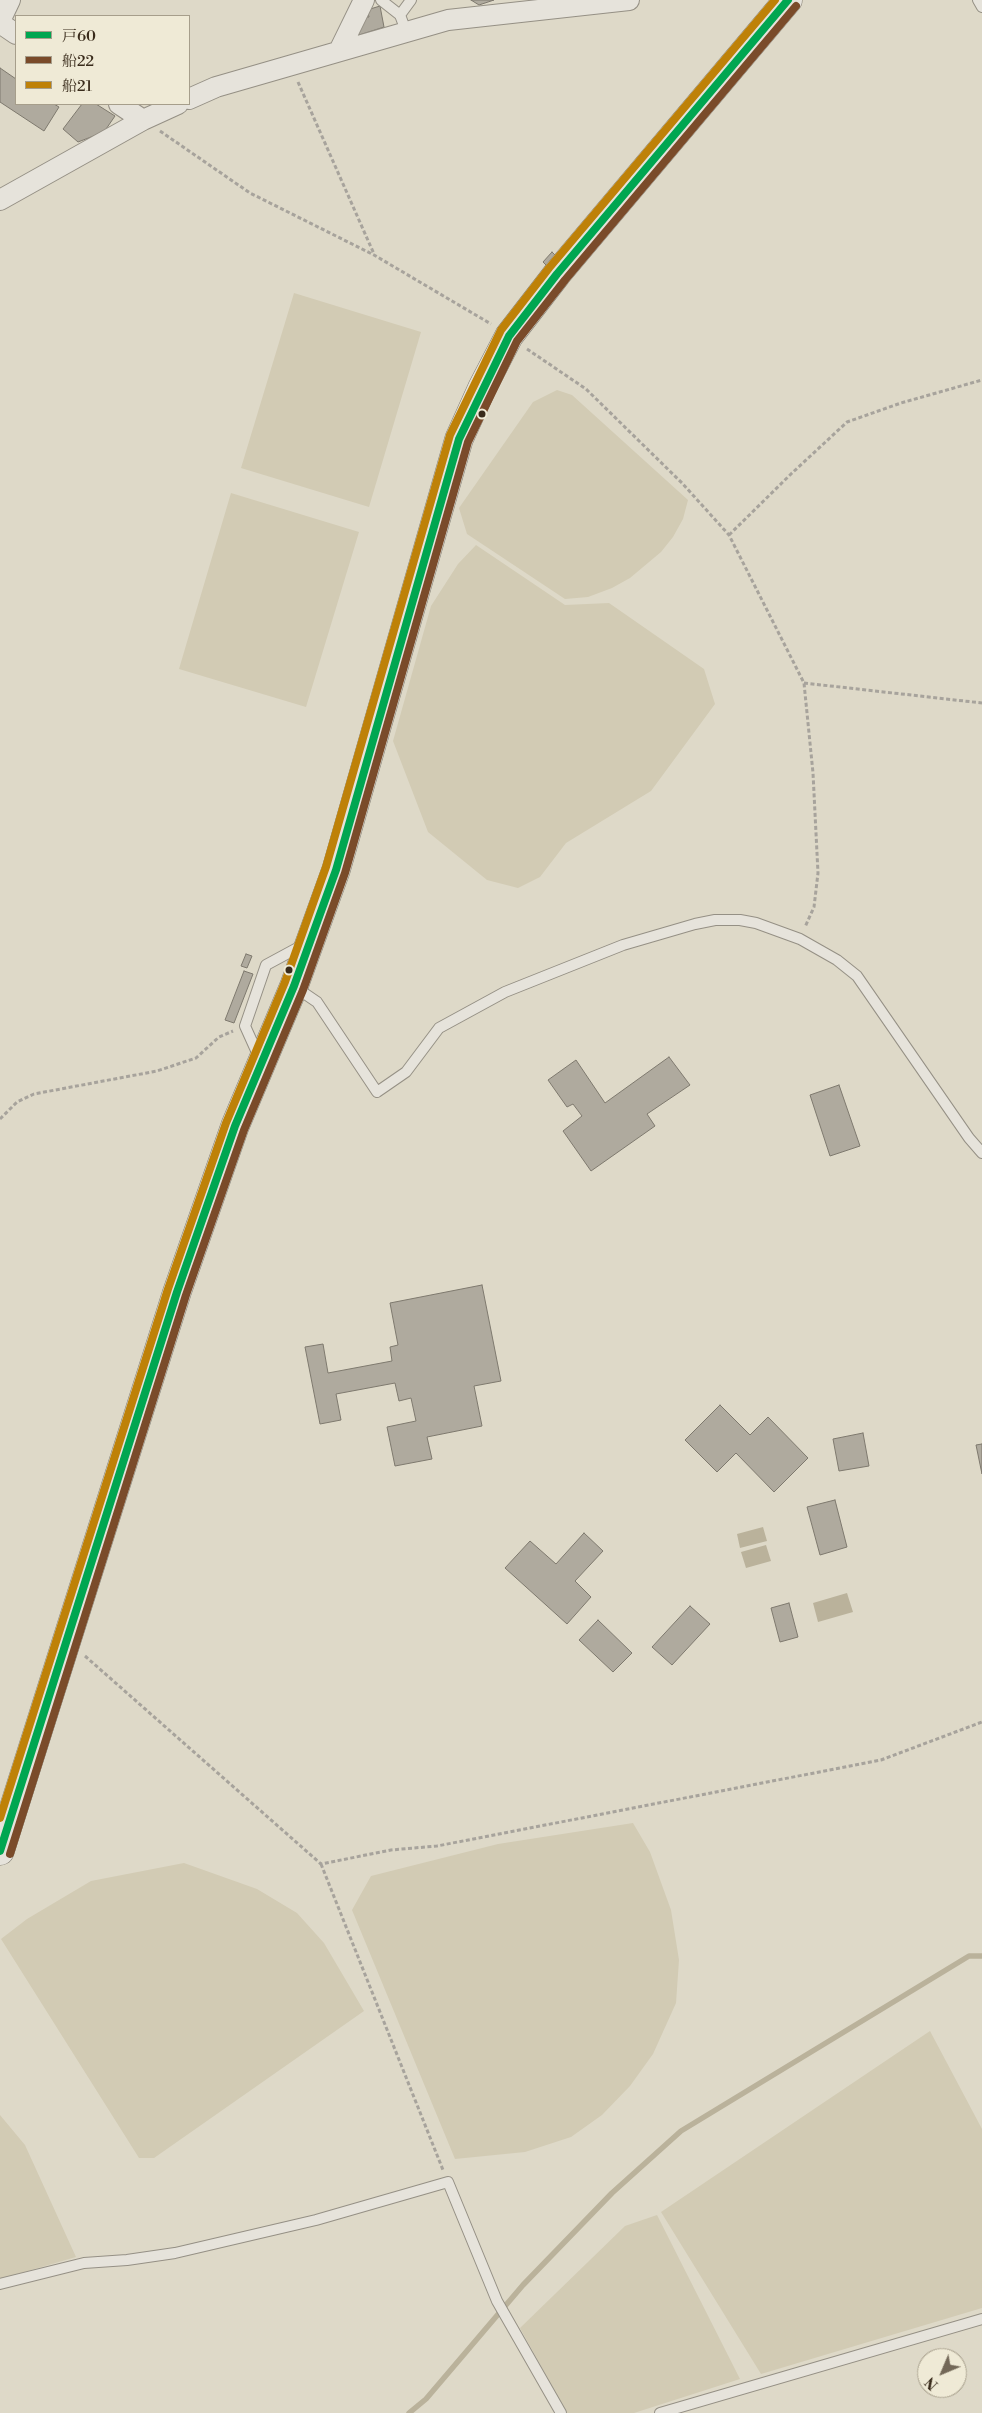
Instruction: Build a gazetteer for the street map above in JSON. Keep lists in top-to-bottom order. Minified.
{"lines":["transit line 戸60","transit line 船21","transit line 船22"],"legend":["戸60","船22","船21"],"north":"bottom left"}
